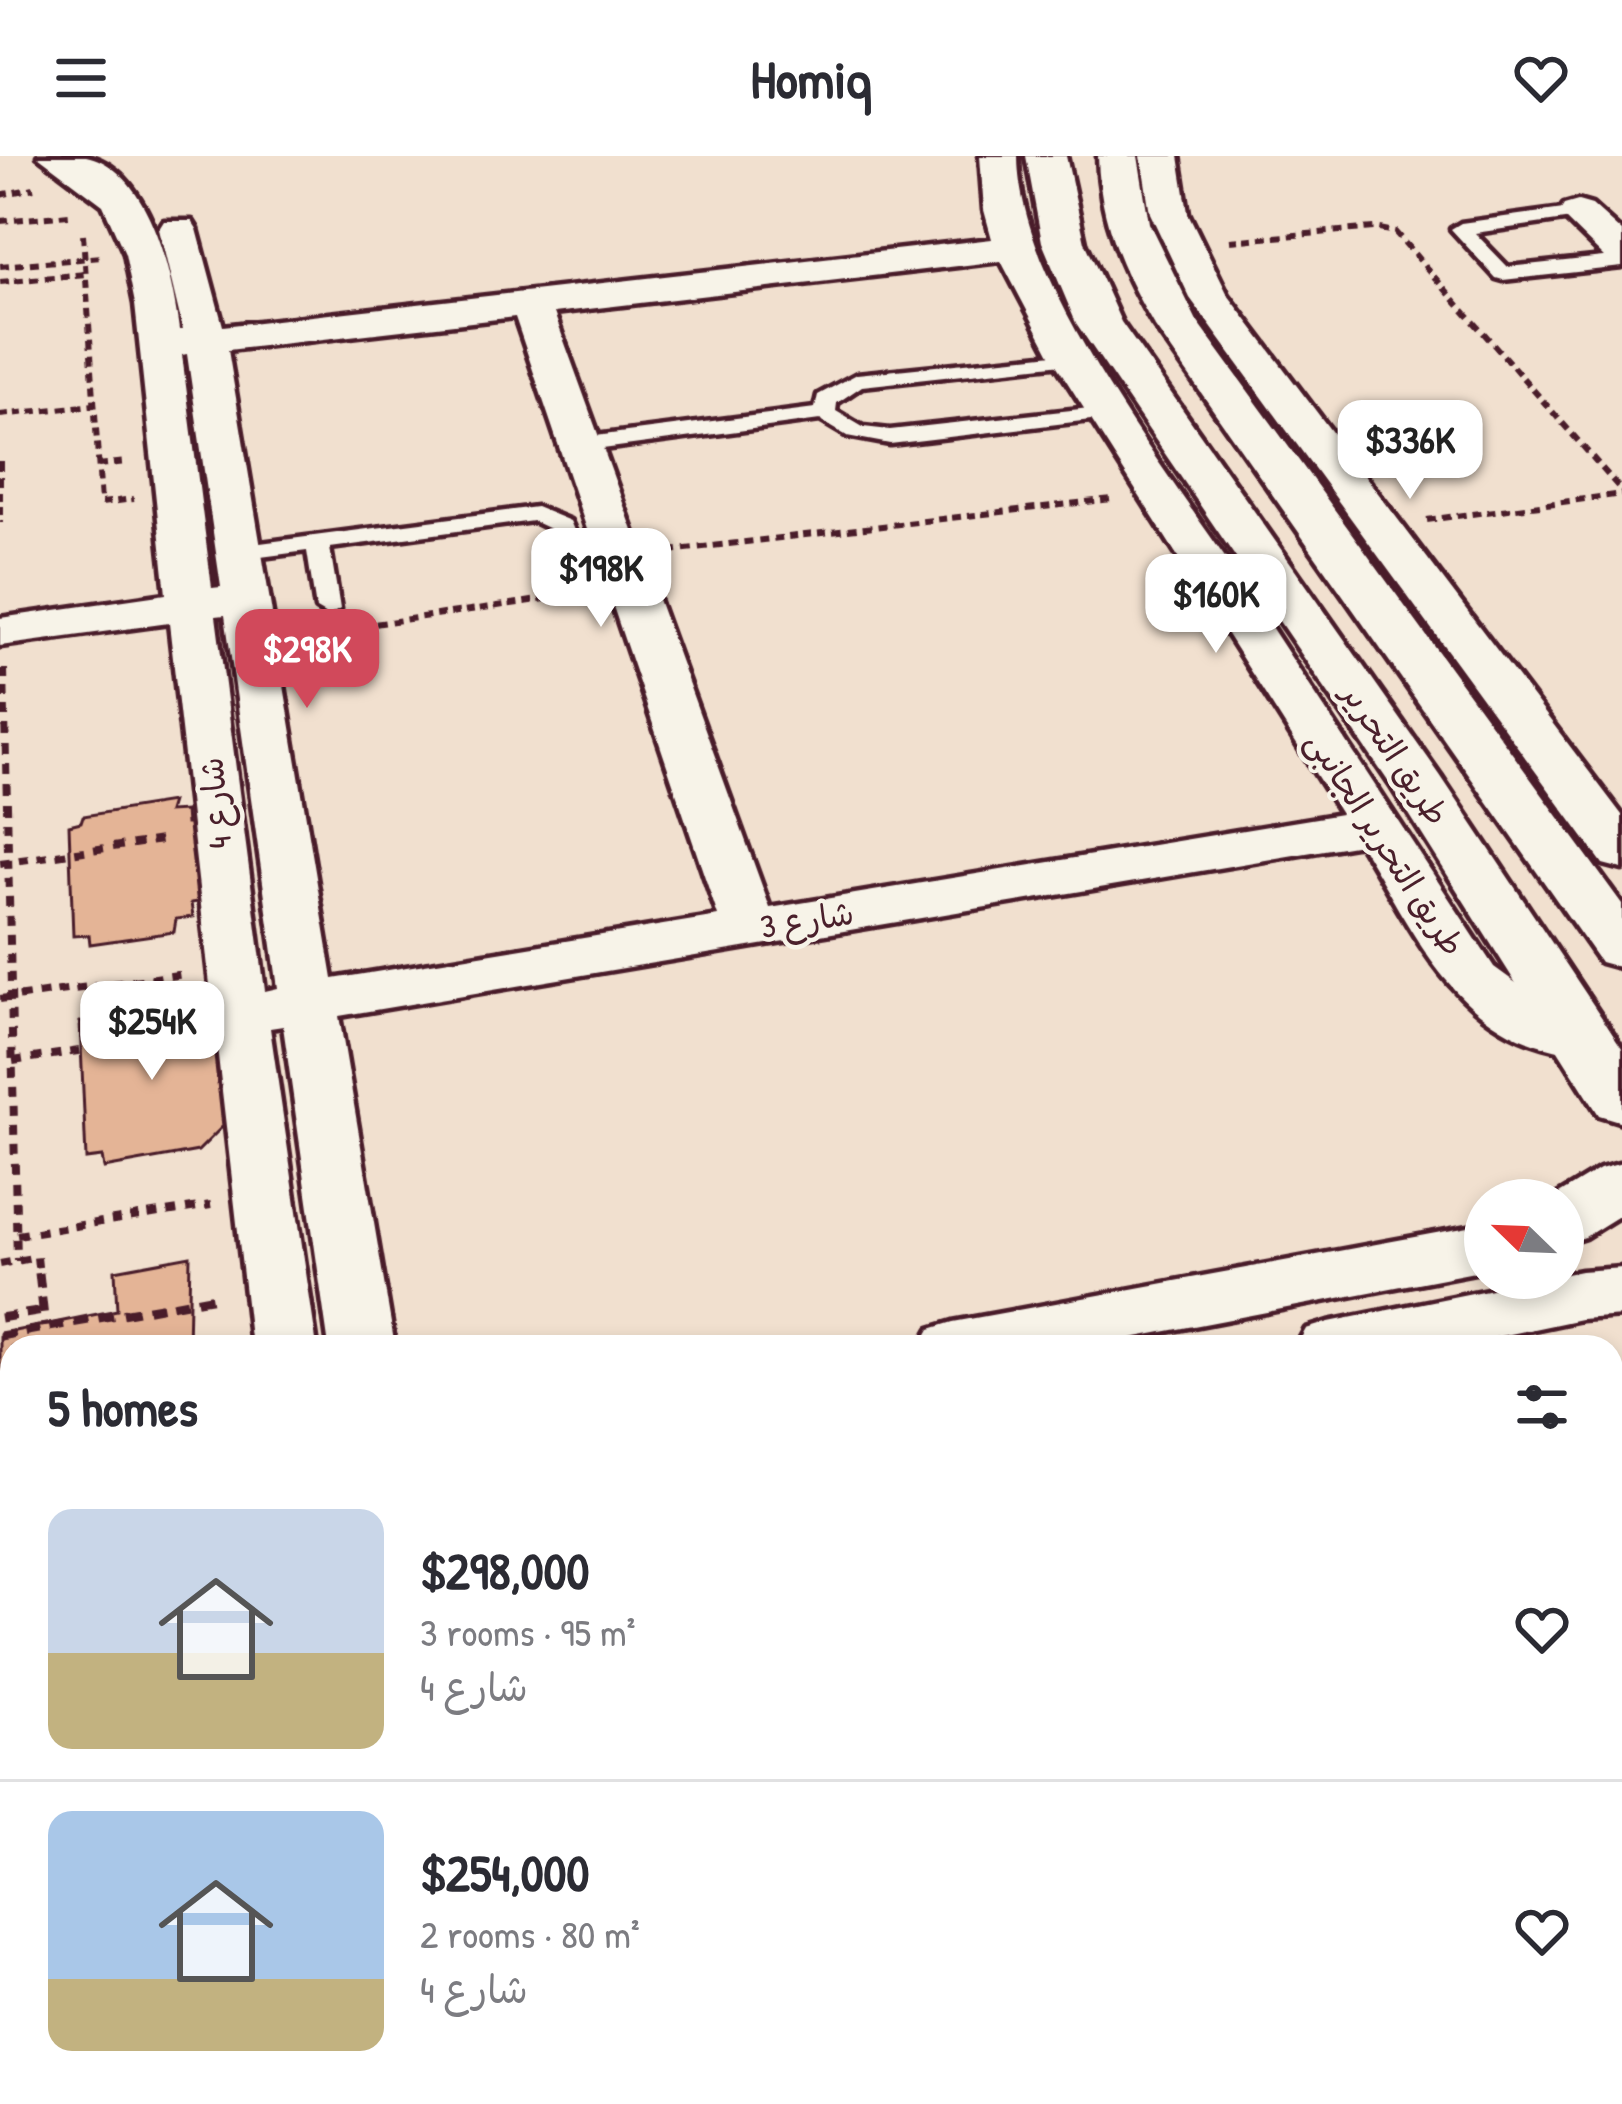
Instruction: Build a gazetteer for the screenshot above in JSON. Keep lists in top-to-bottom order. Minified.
{"streets":{"street":["طريق التحرير","شارع 4","طريق التحرير الجانبى","شارع 3"]},"crossings":[["طريق التحرير","طريق التحرير الجانبى"],["شارع 4","شارع 3"],["طريق التحرير الجانبى","شارع 3"]],"north":"top left","page":{"header":"Homiq","price":["$336K","$198K","$160K","$298K","$254K"],"heading":"5 homes","list":[{"name":"$298,000","note":"3 rooms · 95 m² · شارع 4"},{"name":"$254,000","note":"2 rooms · 80 m² · شارع 4"}]}}
